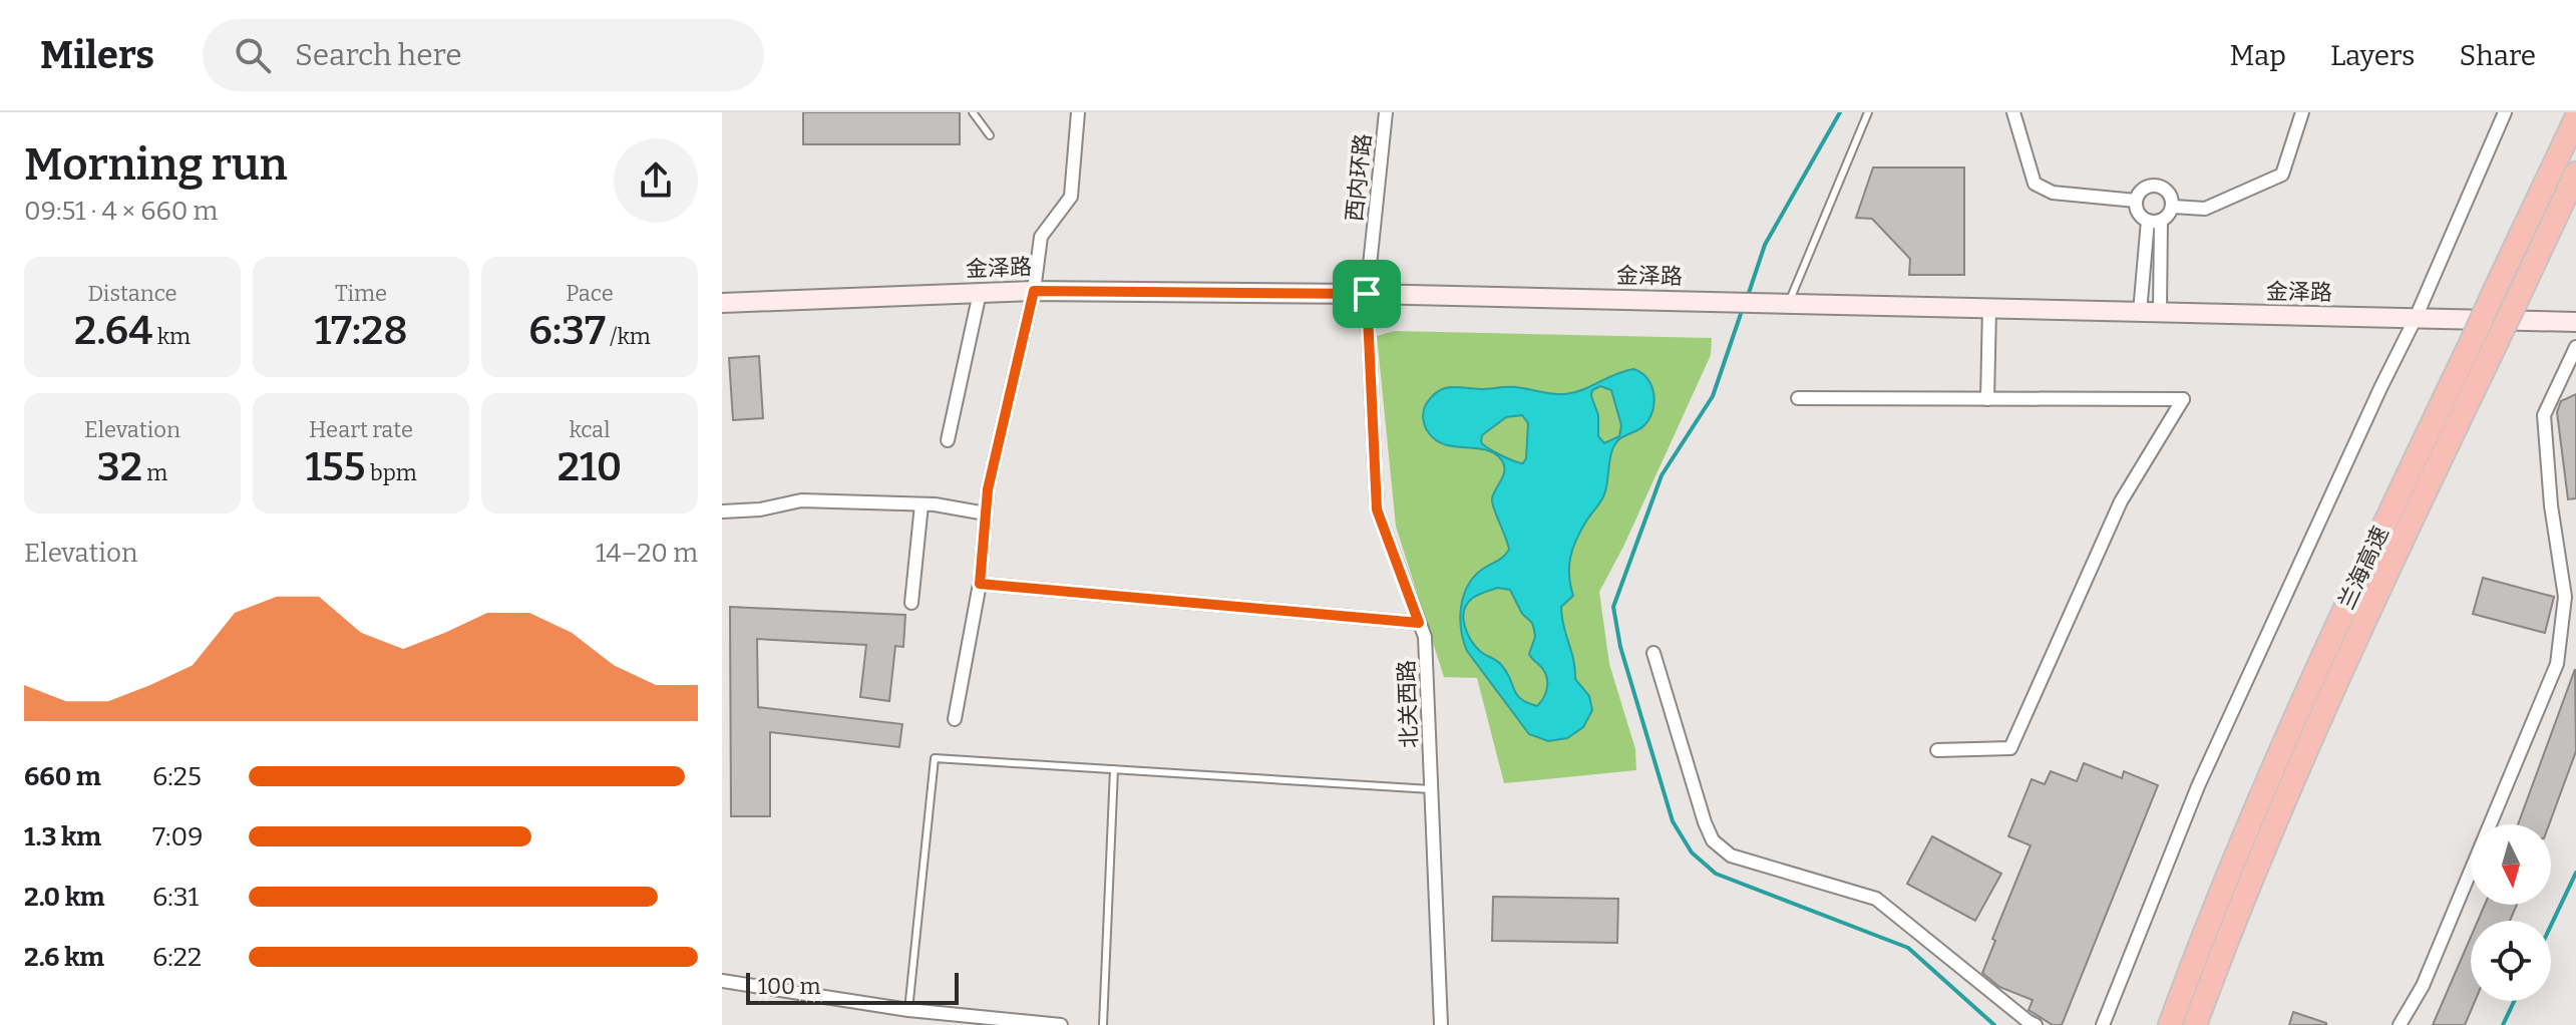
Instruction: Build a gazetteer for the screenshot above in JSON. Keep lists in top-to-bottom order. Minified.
{"streets":{"highway":["兰海高速"],"main road":["金泽路"],"street":["西内环路","北关西路"]},"crossings":[["西内环路","金泽路"],["西内环路","北关西路"],["金泽路","北关西路"]],"scale_bar":"100 m","north":"bottom","page":{"header":"Milers","search":"Search here","nav":["Map","Layers","Share"],"heading":["Morning run","09:51 · 4 × 660 m"],"stats":[["Distance","2.64 km"],["Time","17:28"],["Pace","6:37 /km"],["Elevation","32 m"],["Heart rate","155 bpm"],["kcal","210"]],"chart":["Elevation","14–20 m"],"list":[{"name":"660 m","note":"6:25"},{"name":"1.3 km","note":"7:09"},{"name":"2.0 km","note":"6:31"},{"name":"2.6 km","note":"6:22"}],"scale":"100 m"}}
